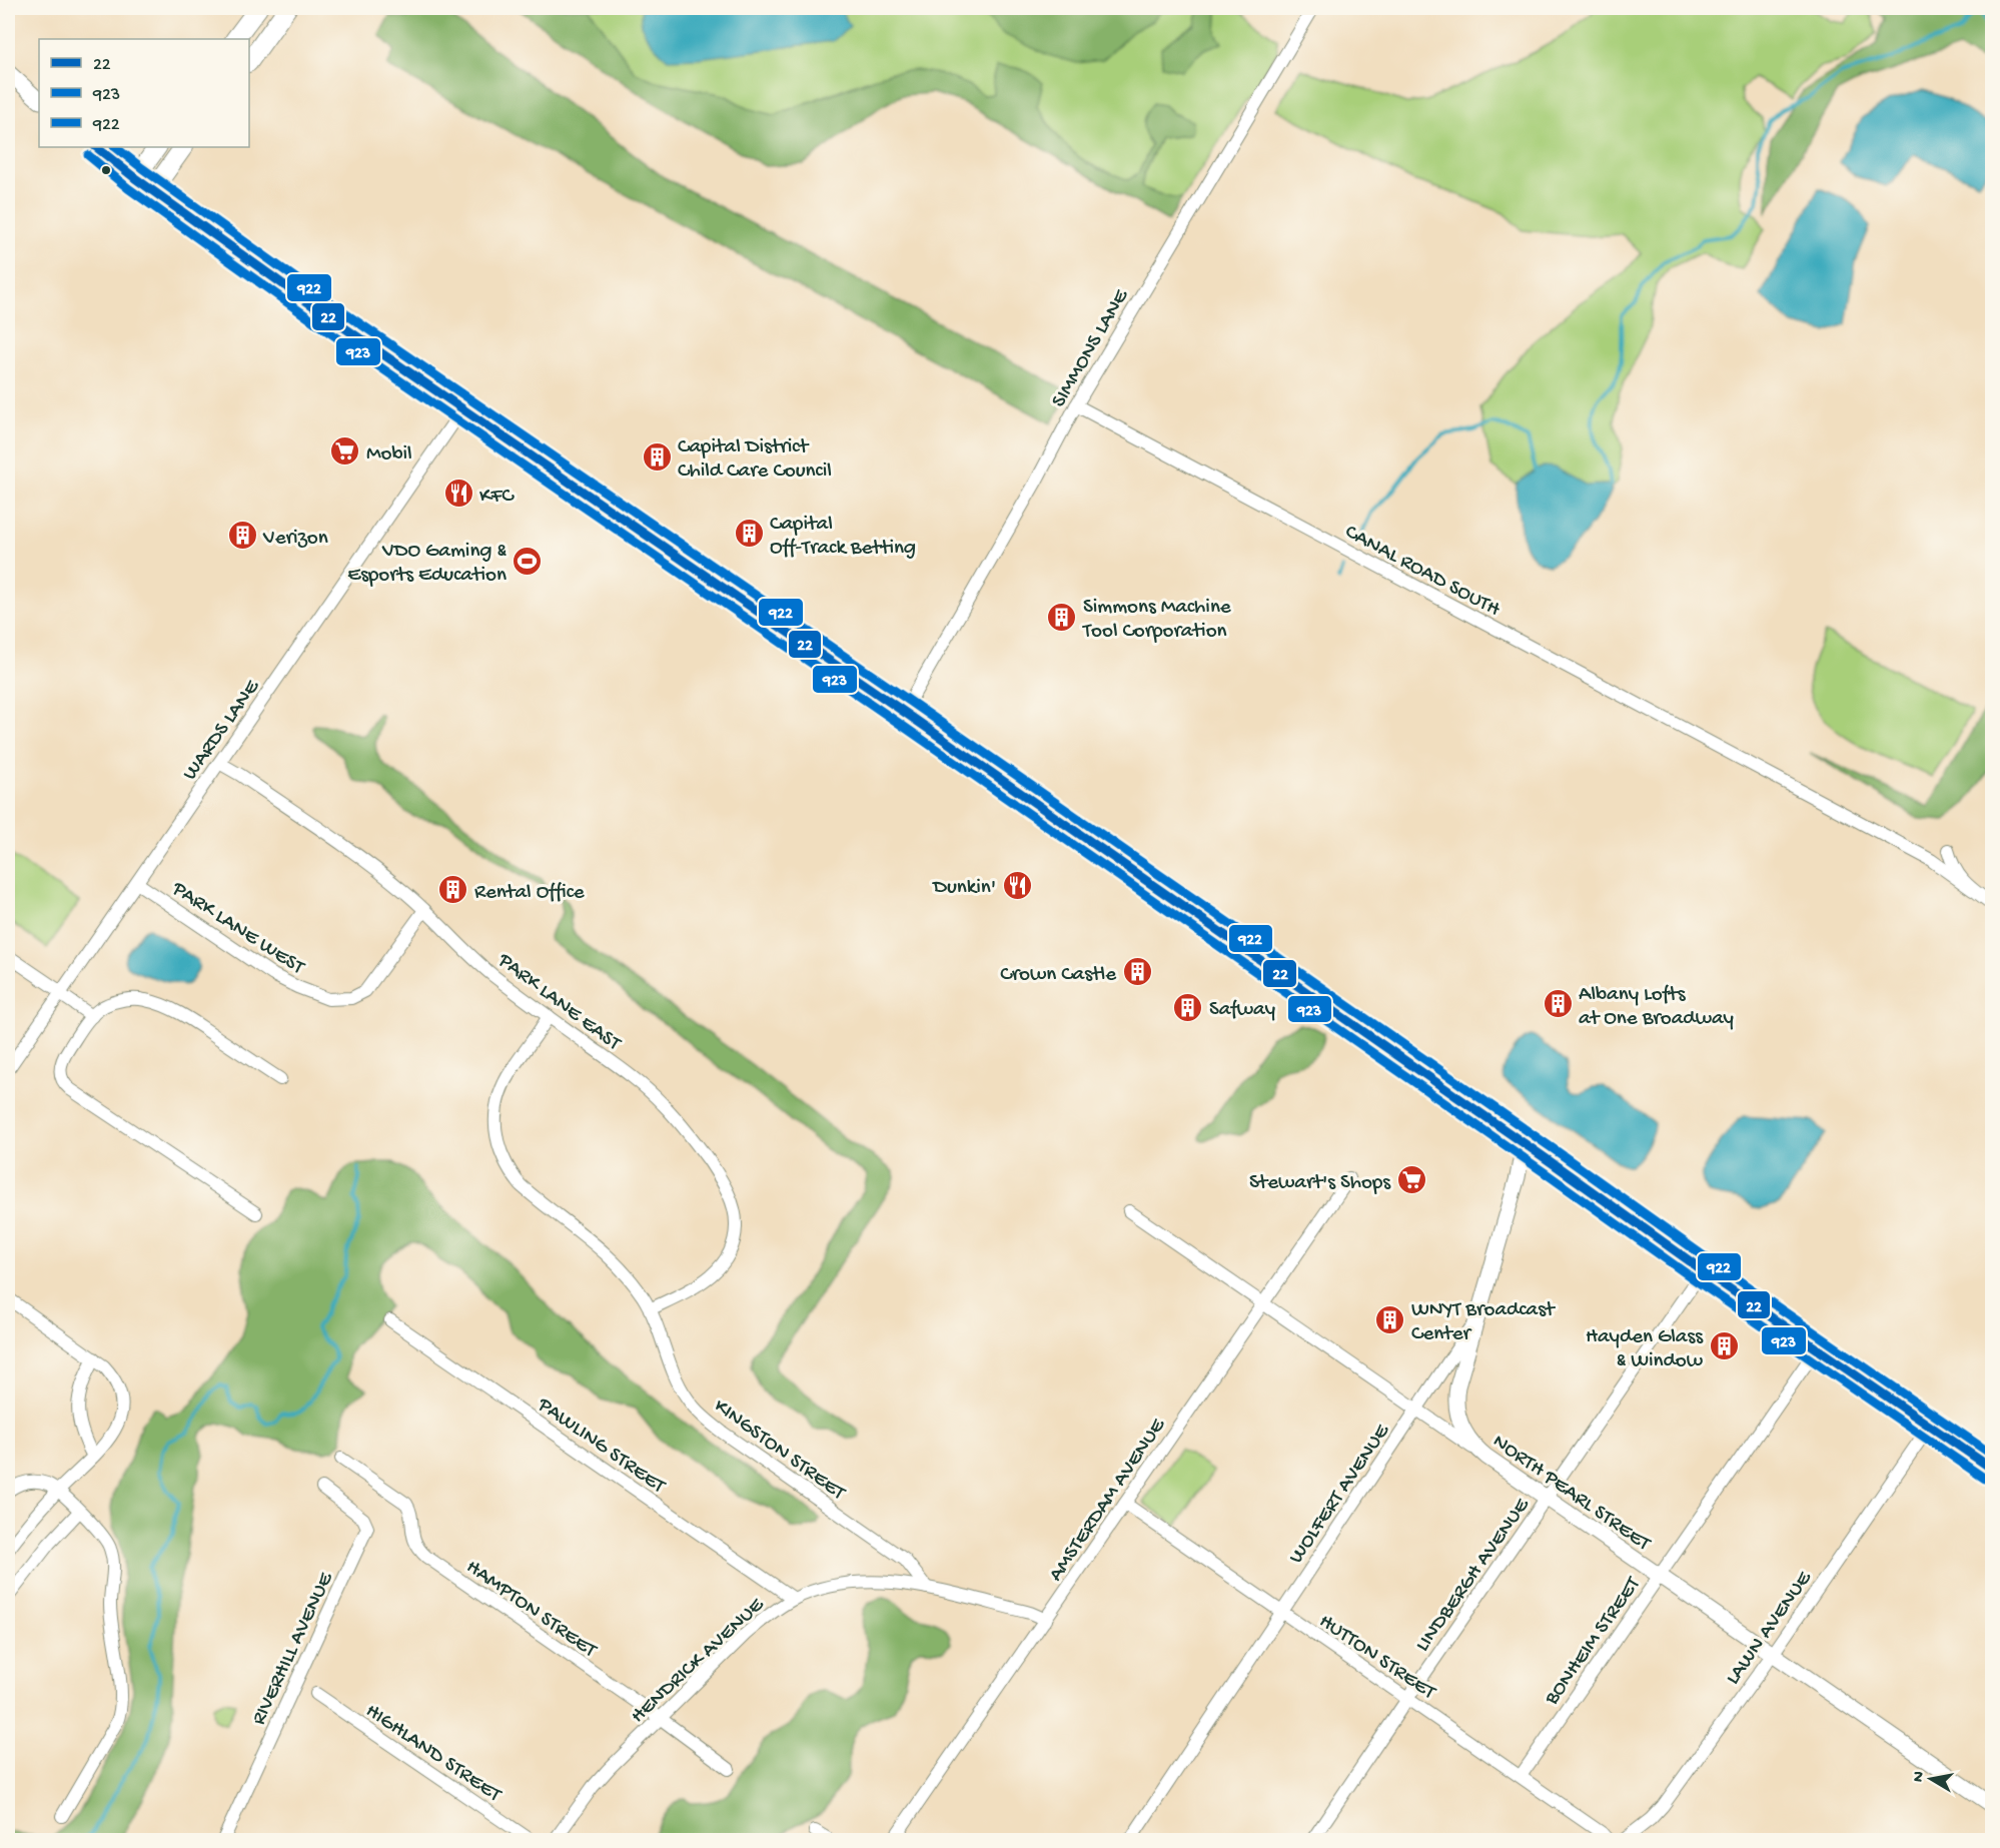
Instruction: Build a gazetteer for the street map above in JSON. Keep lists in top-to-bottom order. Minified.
{"streets":{"main road":["NORTH PEARL STREET","WOLFERT AVENUE"],"street":["SIMMONS LANE","CANAL ROAD SOUTH","WARDS LANE","PARK LANE WEST","PARK LANE EAST","PAWLING STREET","KINGSTON STREET","AMSTERDAM AVENUE","LINDBERGH AVENUE","HAMPTON STREET","LAWN AVENUE","BONHEIM STREET","RIVERHILL AVENUE","HUTTON STREET","HENDRICK AVENUE","HIGHLAND STREET"]},"crossings":[["SIMMONS LANE","CANAL ROAD SOUTH"],["WARDS LANE","PARK LANE WEST"],["WARDS LANE","PARK LANE EAST"],["PARK LANE WEST","PARK LANE EAST"],["PARK LANE EAST","KINGSTON STREET"],["PAWLING STREET","HENDRICK AVENUE"],["KINGSTON STREET","HENDRICK AVENUE"],["NORTH PEARL STREET","WOLFERT AVENUE"],["NORTH PEARL STREET","AMSTERDAM AVENUE"],["NORTH PEARL STREET","LINDBERGH AVENUE"],["NORTH PEARL STREET","LAWN AVENUE"],["NORTH PEARL STREET","BONHEIM STREET"],["WOLFERT AVENUE","HUTTON STREET"],["AMSTERDAM AVENUE","HUTTON STREET"],["AMSTERDAM AVENUE","HENDRICK AVENUE"],["LINDBERGH AVENUE","HUTTON STREET"],["HAMPTON STREET","HENDRICK AVENUE"],["BONHEIM STREET","HUTTON STREET"]],"places":{"supermarket":["Mobil","Stewart's Shops"],"building":["Capital District Child Care Council","Capital Off-Track Betting","Verizon","Simmons Machine Tool Corporation","Rental Office","Crown Castle","Albany Lofts at One Broadway","Safway","WNYT Broadcast Center","Hayden Glass & Window"],"restaurant":["KFC","Dunkin'"],"sports":["VDO Gaming & Esports Education"]},"lines":["transit line 22","transit line 922","transit line 923"],"legend":["22","923","922"],"north":"left"}
